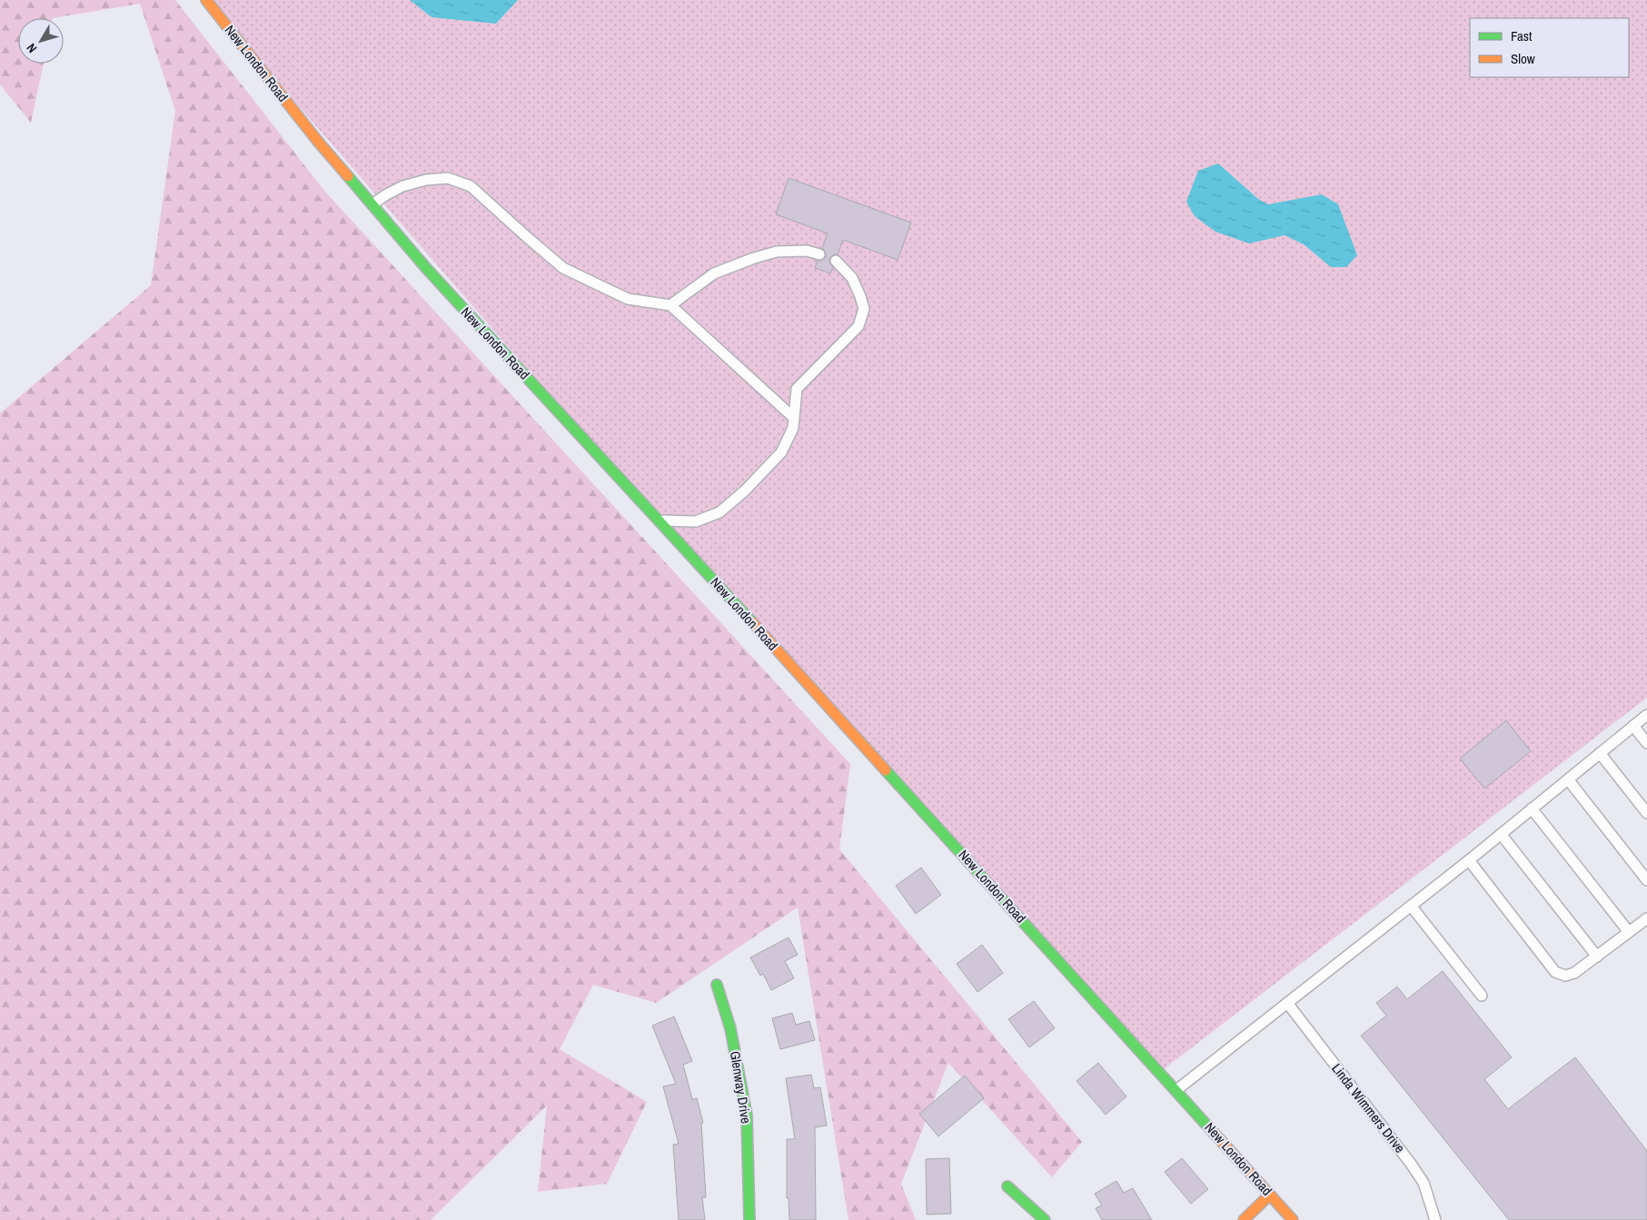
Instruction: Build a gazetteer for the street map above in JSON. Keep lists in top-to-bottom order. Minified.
{"streets":{"street":["New London Road","Glenway Drive"],"lane":["Linda Wimmers Drive"]},"legend":["Fast","Slow"],"north":"bottom left"}
